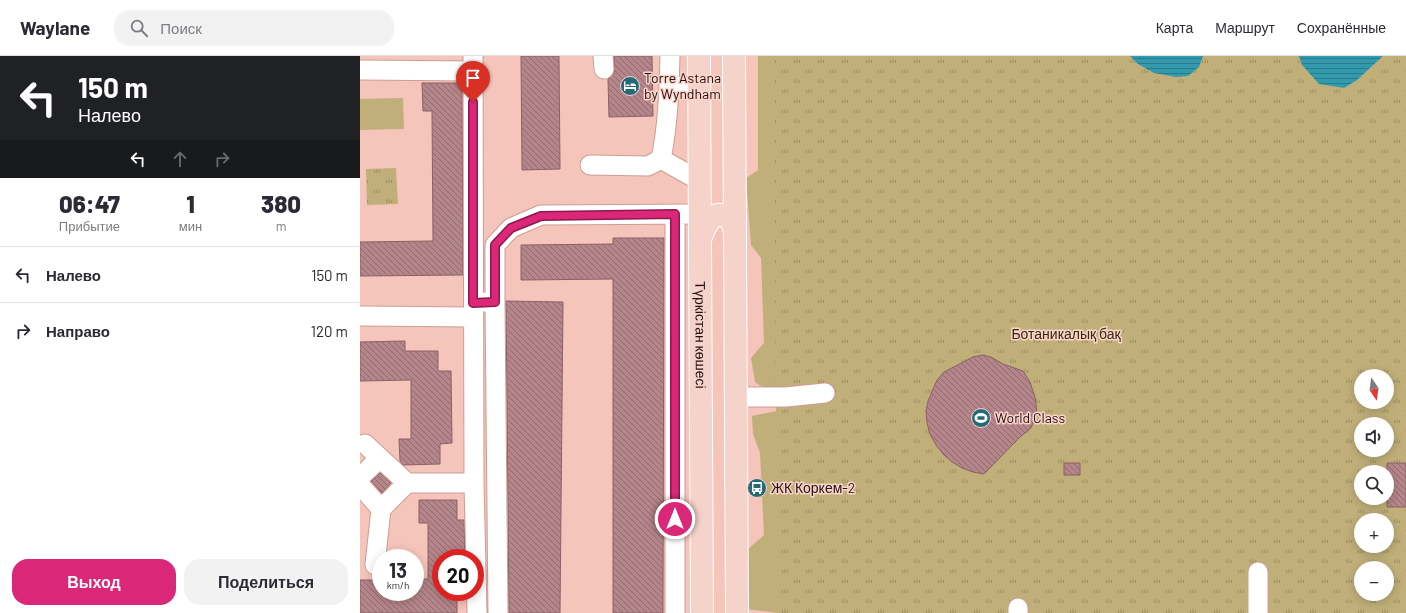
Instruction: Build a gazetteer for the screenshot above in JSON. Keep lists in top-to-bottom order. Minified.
{"streets":{"main road":["Түркістан көшесі"]},"parks":["Ботаникалық бақ"],"places":{"hotel":["Torre Astana by Wyndham"],"sports":["World Class"],"bus stop":["ЖК Коркем-2"]},"north":"bottom","page":{"header":"Waylane","search":"Поиск","nav":["Карта","Маршрут","Сохранённые"],"turn":["150 m","Налево"],"eta":["06:47","Прибытие","1","мин","380","m"],"list":[{"name":"Налево","value":"150 m"},{"name":"Направо","value":"120 m"}],"map_buttons":["+","−"],"speed":"13 km/h","limit":"20","buttons":["Выход","Поделиться"]}}
